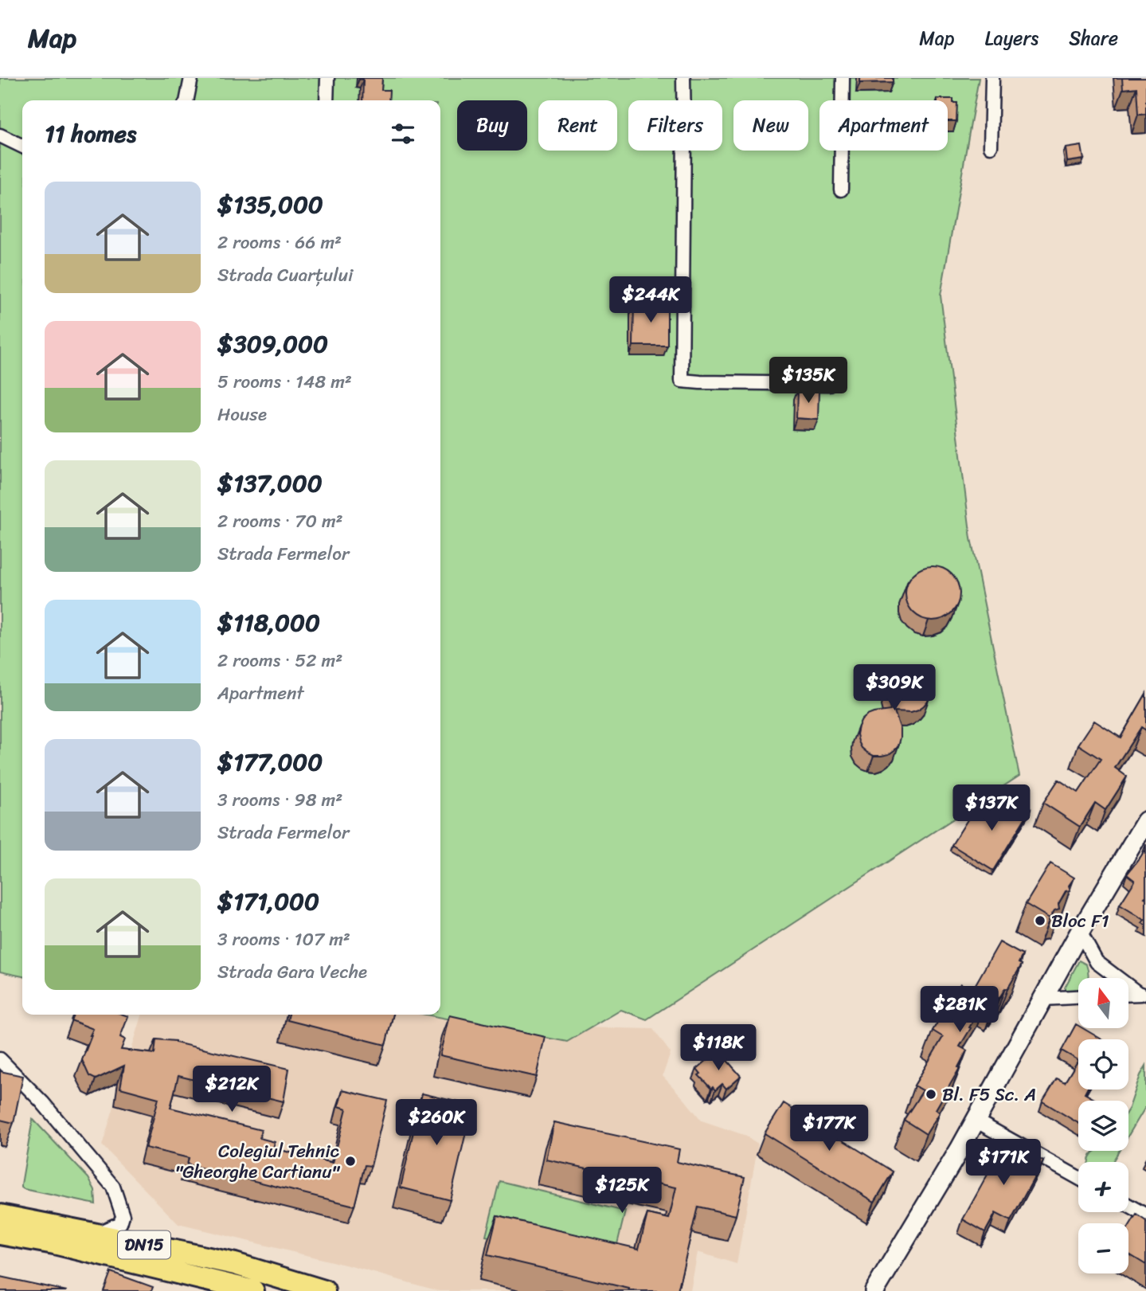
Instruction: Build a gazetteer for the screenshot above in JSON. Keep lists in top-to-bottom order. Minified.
{"streets":{"main road":["DN15"]},"places":["Bloc F1","Bl. F5 Sc. A","Colegiul Tehnic \"Gheorghe Cartianu\""],"north":"top","page":{"header":"Map","nav":["Map","Layers","Share"],"chip":["Buy","Rent","Filters","New","Apartment"],"heading":"11 homes","list":[{"name":"$135,000","note":"2 rooms · 66 m² · Strada Cuarțului"},{"name":"$309,000","note":"5 rooms · 148 m² · House"},{"name":"$137,000","note":"2 rooms · 70 m² · Strada Fermelor"},{"name":"$118,000","note":"2 rooms · 52 m² · Apartment"},{"name":"$177,000","note":"3 rooms · 98 m² · Strada Fermelor"},{"name":"$171,000","note":"3 rooms · 107 m² · Strada Gara Veche"}],"price":["$244K","$135K","$309K","$137K","$281K","$118K","$212K","$260K","$177K","$171K","$125K"],"map_buttons":["+","−"]}}
